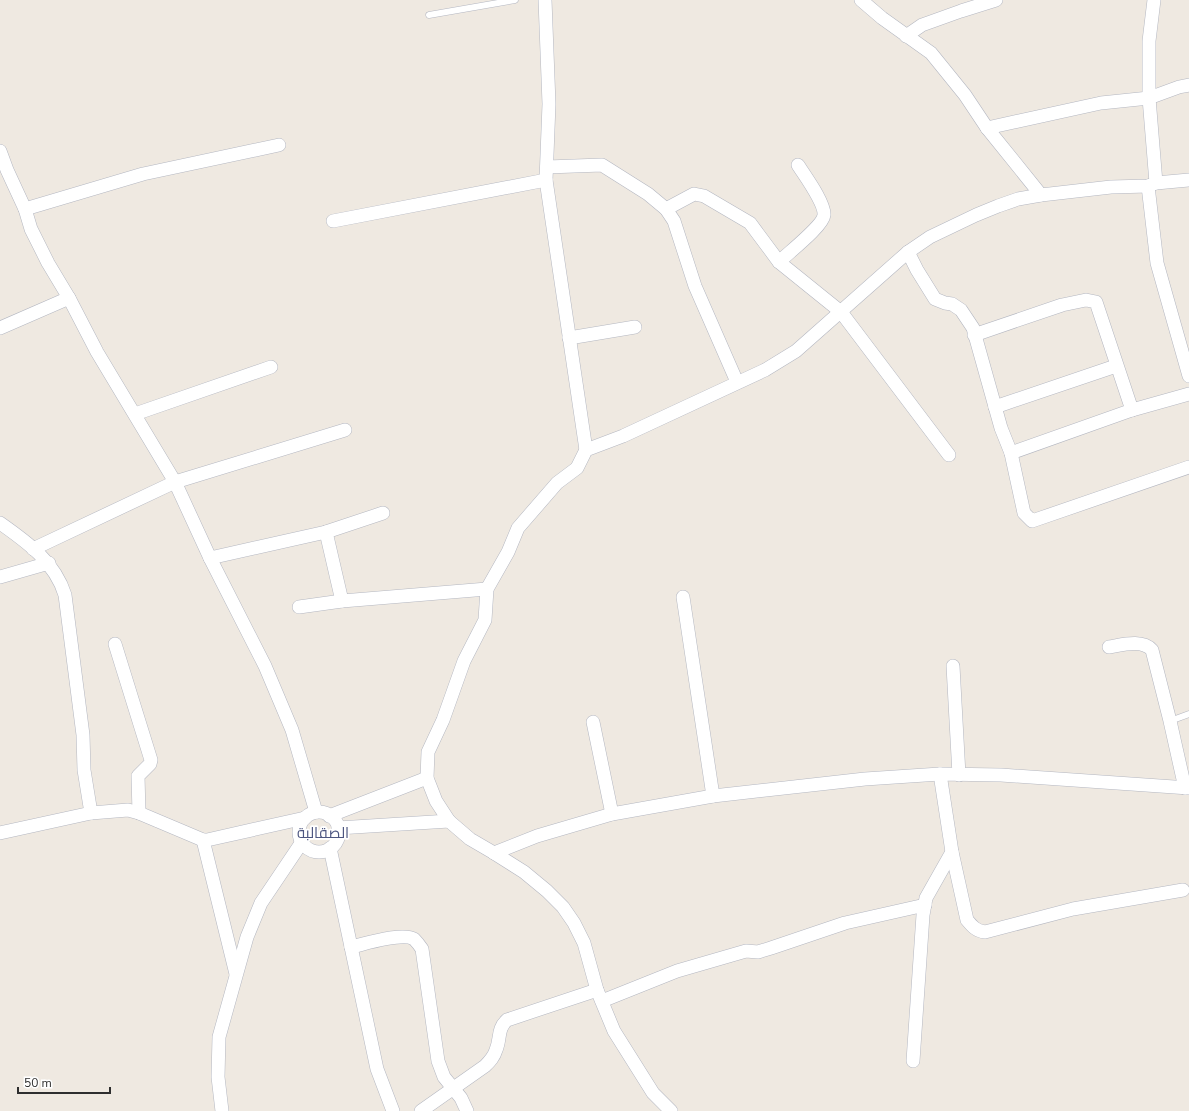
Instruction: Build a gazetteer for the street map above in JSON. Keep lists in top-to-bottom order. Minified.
{"districts":["الصقالبة"],"scale_bar":"50 m"}
